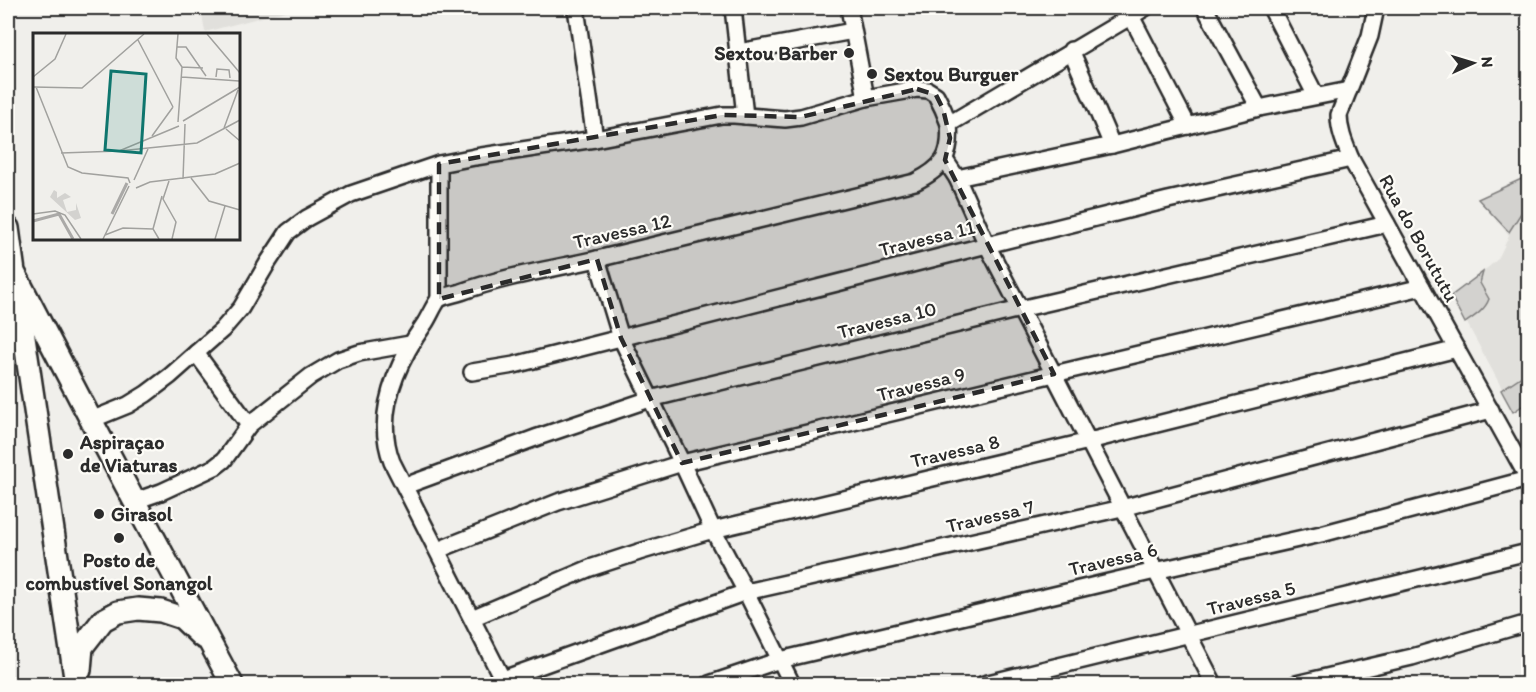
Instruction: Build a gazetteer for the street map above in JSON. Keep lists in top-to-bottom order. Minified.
{"streets":{"street":["Travessa 12","Travessa 11","Rua do Borututu","Travessa 10","Travessa 9","Travessa 8","Travessa 7","Travessa 6","Travessa 5"]},"crossings":[["Travessa 11","Rua do Borututu"],["Rua do Borututu","Travessa 10"],["Rua do Borututu","Travessa 9"],["Rua do Borututu","Travessa 8"],["Rua do Borututu","Travessa 7"],["Rua do Borututu","Travessa 6"]],"places":["Sextou Barber","Sextou Burguer","Aspiraçao de Viaturas","Girasol","Posto de combustível Sonangol"],"north":"right"}
